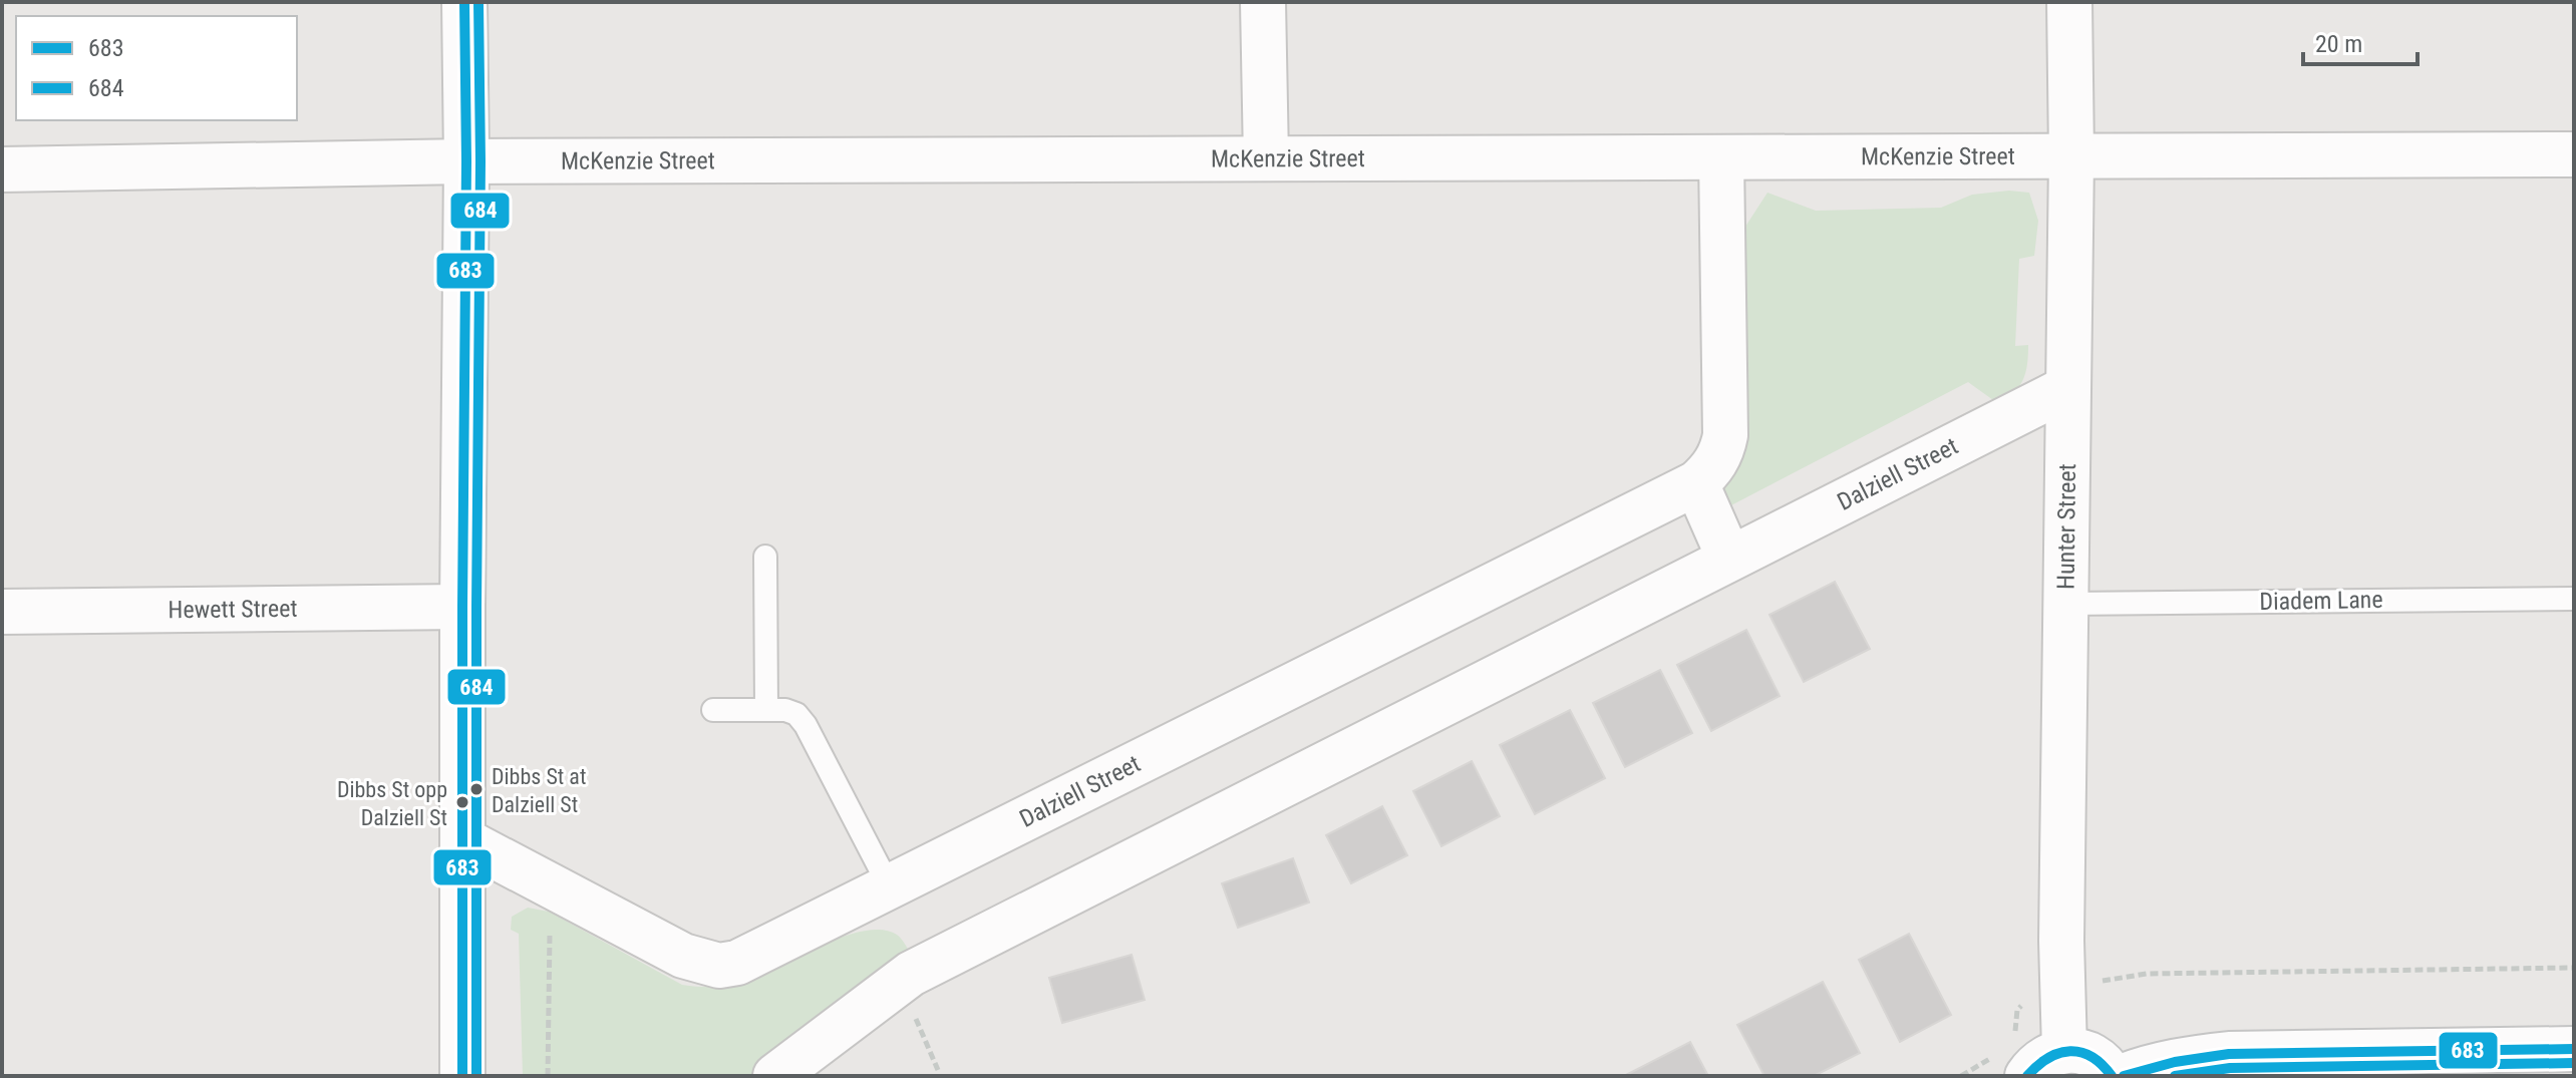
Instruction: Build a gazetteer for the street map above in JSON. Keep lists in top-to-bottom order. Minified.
{"streets":{"street":["McKenzie Street","Dalziell Street","Hunter Street","Hewett Street"],"lane":["Diadem Lane"]},"crossings":[["McKenzie Street","Dalziell Street"],["McKenzie Street","Hunter Street"],["Dalziell Street","Hunter Street"],["Hunter Street","Diadem Lane"]],"places":["Dibbs St at Dalziell St","Dibbs St opp Dalziell St"],"lines":["transit line 683","transit line 684"],"legend":["683","684"],"scale_bar":"20 m"}
